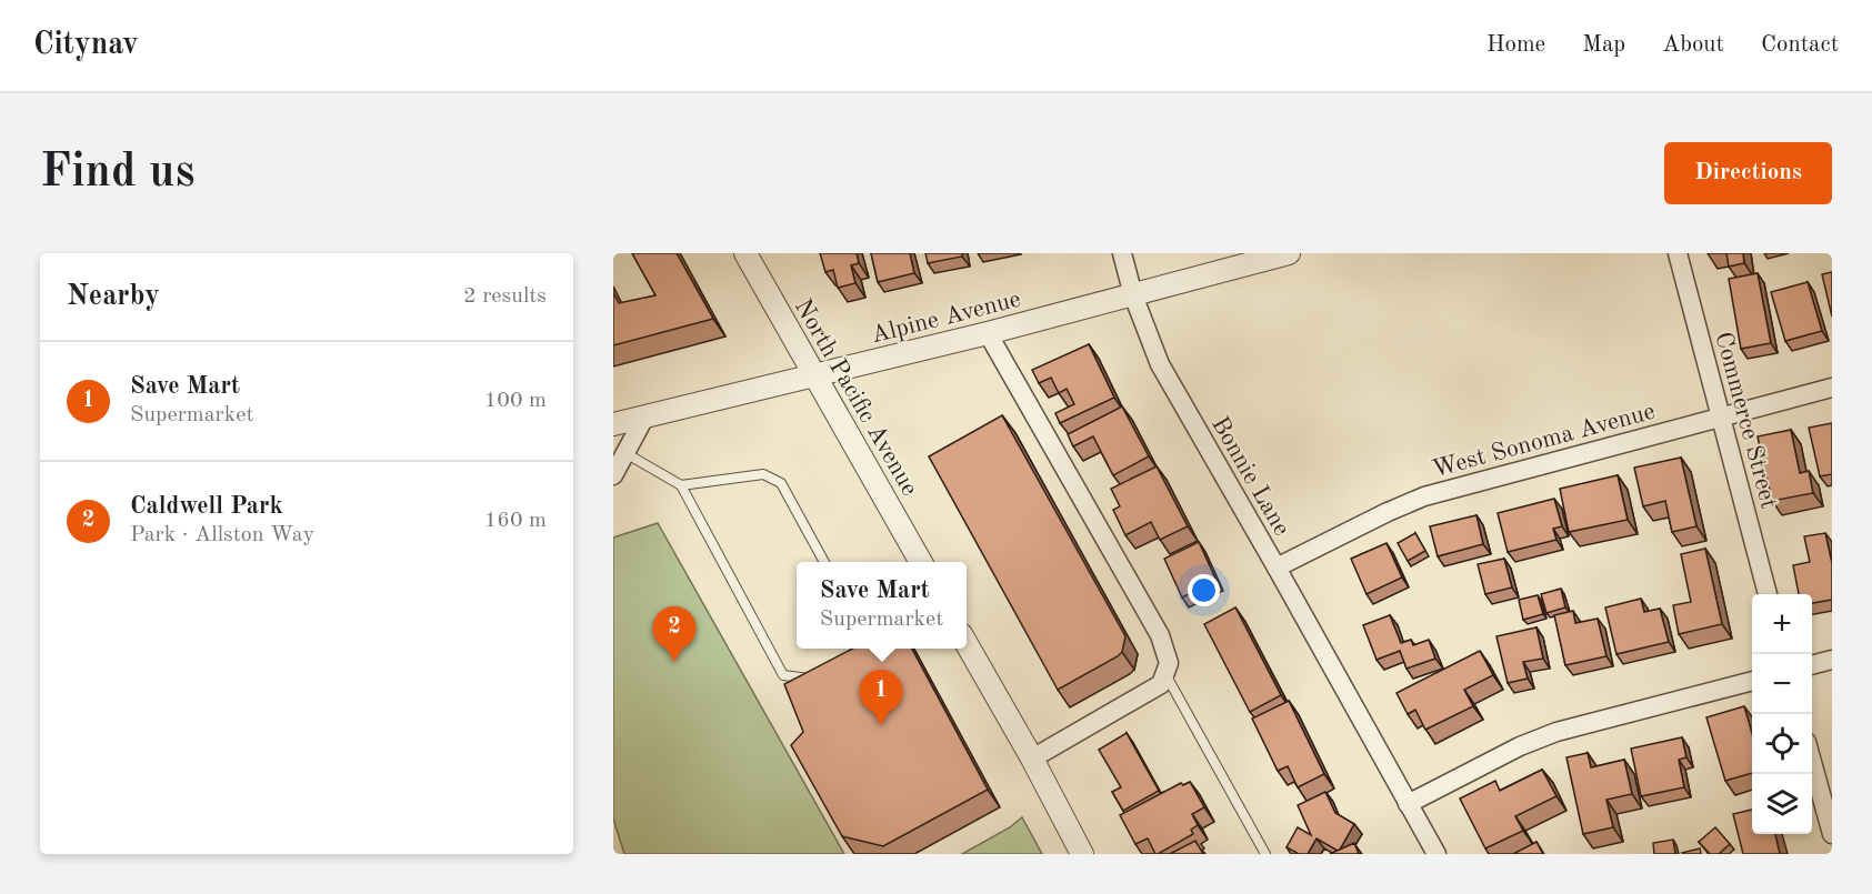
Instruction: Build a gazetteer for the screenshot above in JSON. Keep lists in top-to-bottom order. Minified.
{"streets":{"street":["Alpine Avenue","North Pacific Avenue","Commerce Street","West Sonoma Avenue","Bonnie Lane"]},"crossings":[["Alpine Avenue","North Pacific Avenue"],["Alpine Avenue","Bonnie Lane"],["Commerce Street","West Sonoma Avenue"],["West Sonoma Avenue","Bonnie Lane"]],"page":{"header":"Citynav","nav":["Home","Map","About","Contact"],"buttons":"Directions","title":"Find us","heading":["Nearby","2 results"],"list":[{"mark":"1","name":"Save Mart","note":"Supermarket","value":"100 m"},{"mark":"2","name":"Caldwell Park","note":"Park · Allston Way","value":"160 m"}],"popup":["Save Mart","Supermarket"],"map_buttons":["+","−"],"pins":["2","1"]}}
